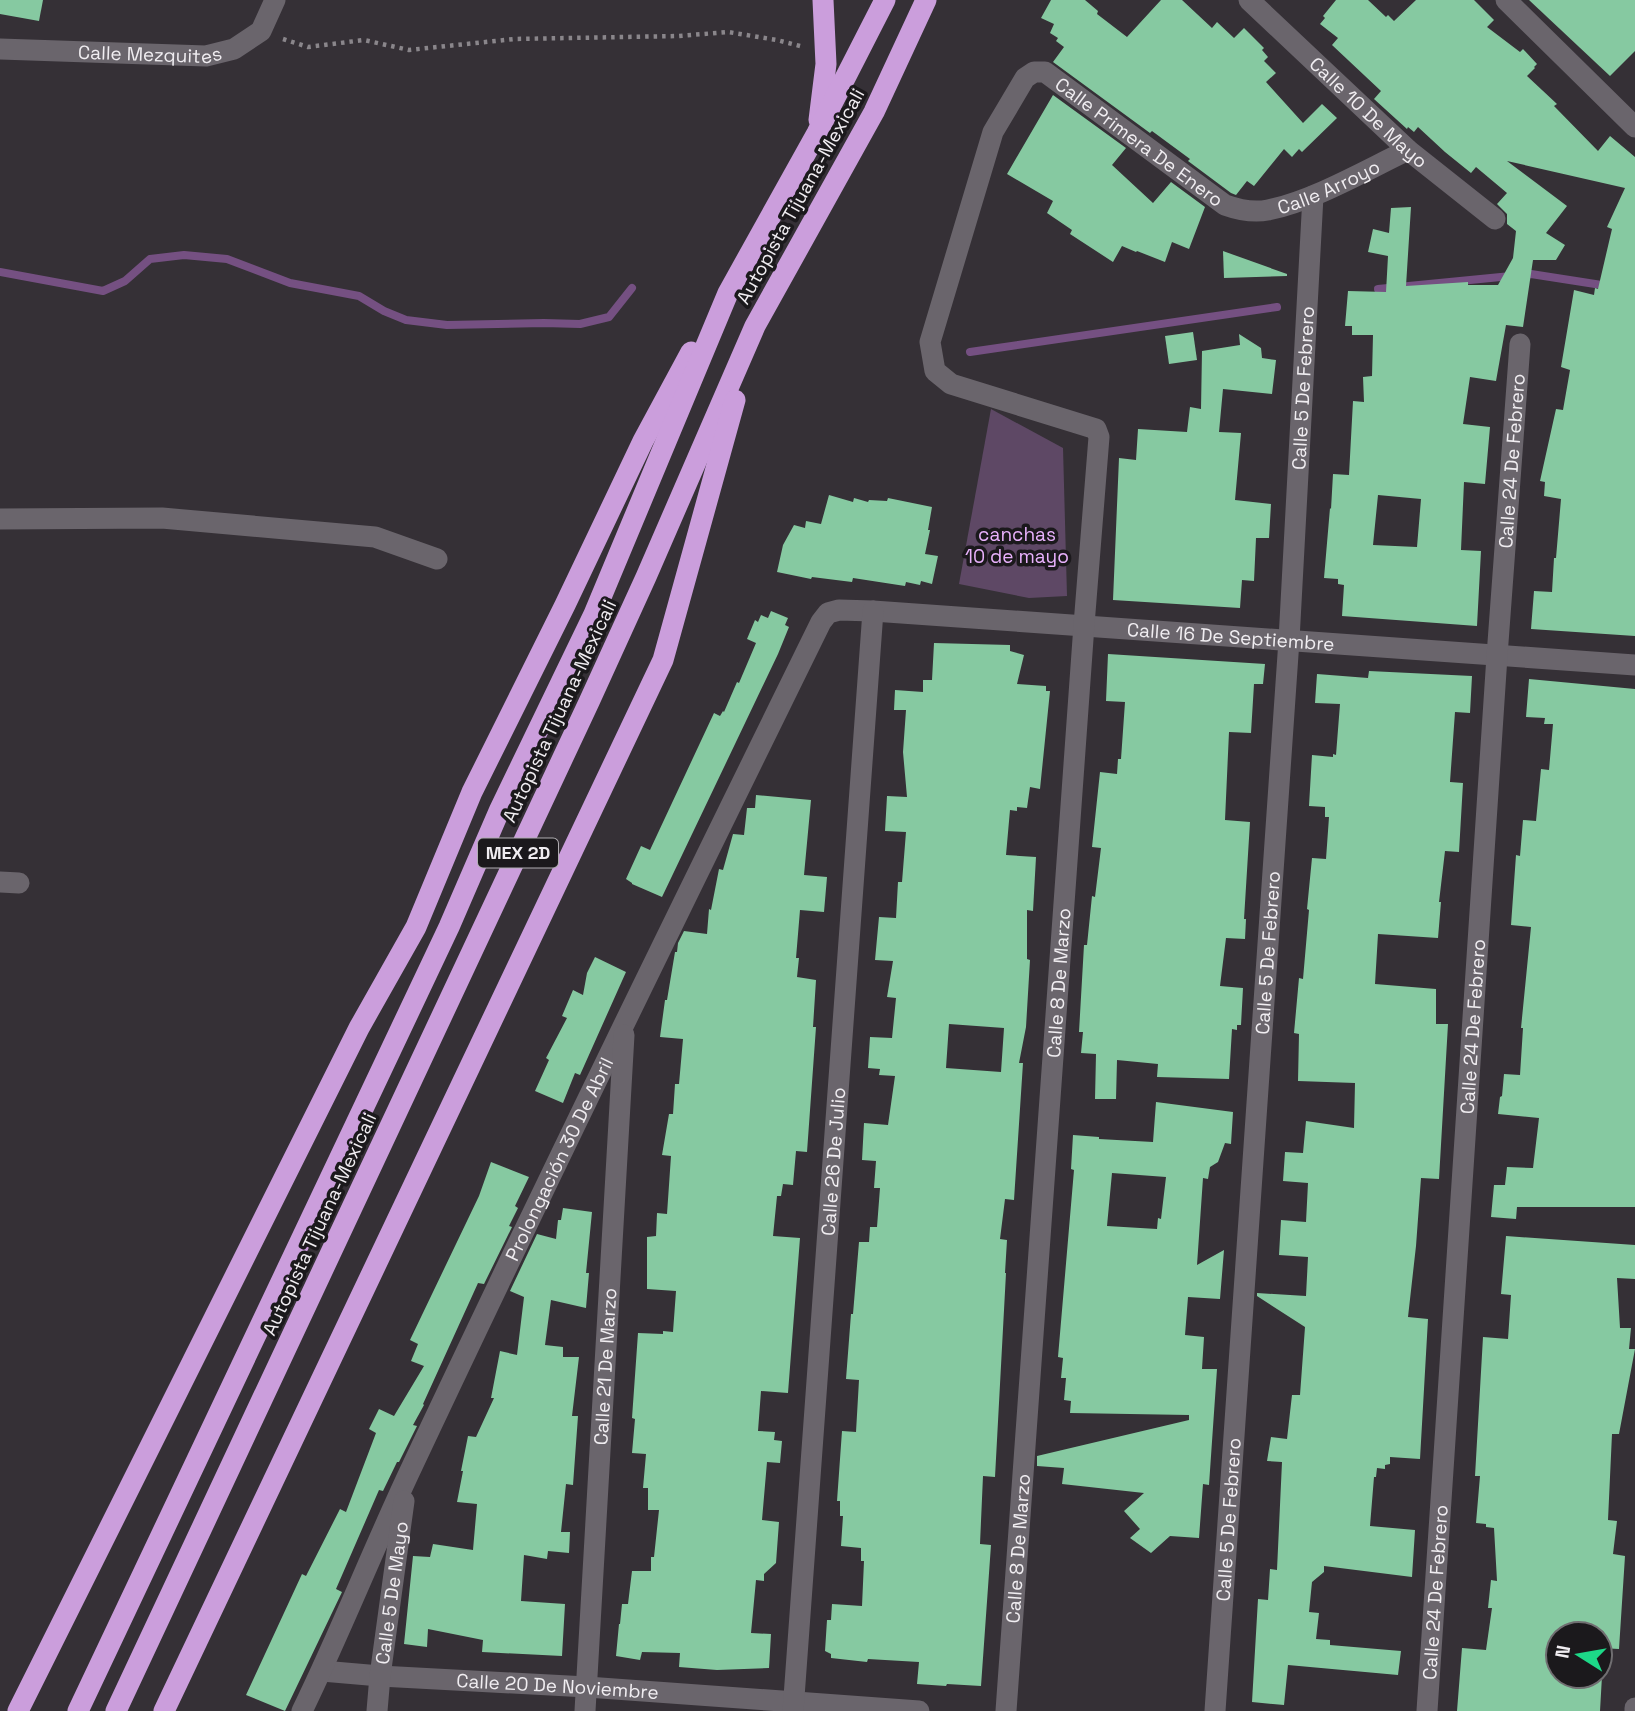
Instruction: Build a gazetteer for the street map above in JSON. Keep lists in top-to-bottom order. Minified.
{"streets":{"highway":["Autopista Tijuana-Mexicali","MEX 2D"],"street":["Calle Mezquites","Calle 10 De Mayo","Calle Primera De Enero","Calle Arroyo","Calle 5 De Febrero","Calle 24 De Febrero","Calle 16 De Septiembre","Calle 8 De Marzo","Prolongación 30 De Abril","Calle 26 De Julio","Calle 21 De Marzo","Calle 5 De Mayo","Calle 20 De Noviembre"]},"crossings":[["Calle 10 De Mayo","Calle Arroyo"],["Calle Primera De Enero","Calle Arroyo"],["Calle Primera De Enero","Calle 8 De Marzo"],["Calle Arroyo","Calle 5 De Febrero"],["Calle 5 De Febrero","Calle 16 De Septiembre"],["Calle 24 De Febrero","Calle 16 De Septiembre"],["Calle 16 De Septiembre","Calle 8 De Marzo"],["Calle 16 De Septiembre","Prolongación 30 De Abril"],["Calle 16 De Septiembre","Calle 26 De Julio"],["Prolongación 30 De Abril","Calle 21 De Marzo"],["Prolongación 30 De Abril","Calle 5 De Mayo"],["Prolongación 30 De Abril","Calle 20 De Noviembre"],["Calle 26 De Julio","Calle 20 De Noviembre"],["Calle 21 De Marzo","Calle 20 De Noviembre"],["Calle 5 De Mayo","Calle 20 De Noviembre"]],"parks":["canchas 10 de mayo"],"north":"left"}
